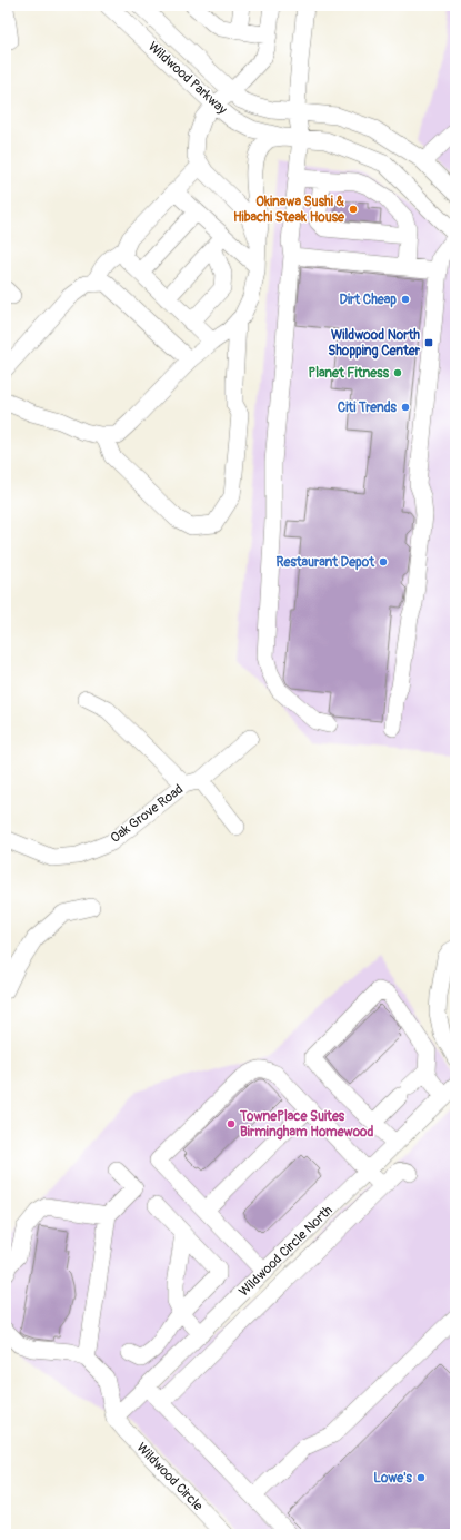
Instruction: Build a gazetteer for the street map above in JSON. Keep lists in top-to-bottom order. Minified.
{"streets":{"street":["Wildwood Parkway","Oak Grove Road","Wildwood Circle North","Wildwood Circle"]},"crossings":[["Wildwood Circle North","Wildwood Circle"]],"places":{"other":["Okinawa Sushi & Hibachi Steak House","Dirt Cheap","Planet Fitness","Citi Trends","Restaurant Depot","TownePlace Suites Birmingham Homewood","Lowe's"],"transit":["Wildwood North Shopping Center"]}}
